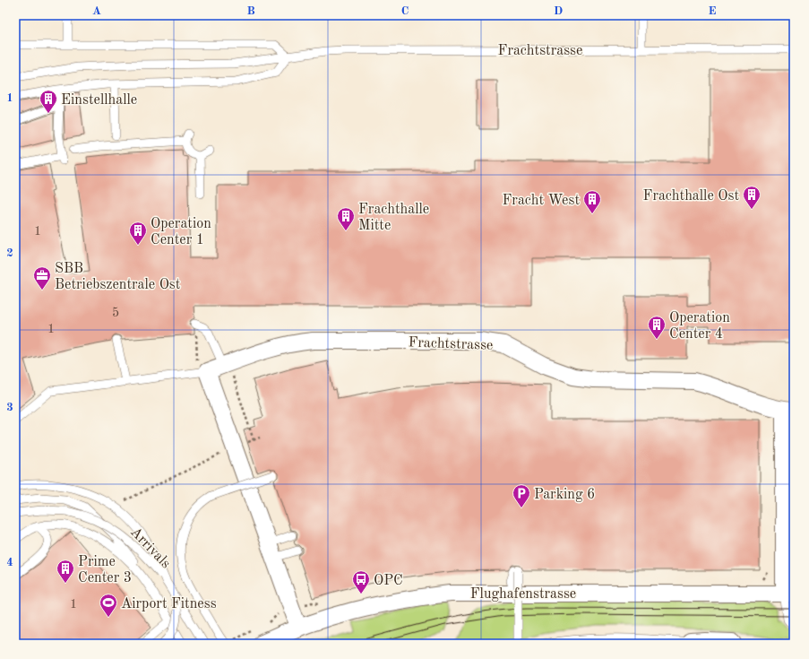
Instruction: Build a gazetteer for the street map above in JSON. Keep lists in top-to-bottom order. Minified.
{"streets":{"street":["Frachtstrasse","Flughafenstrasse"],"lane":["Arrivals"]},"places":{"building":["Einstellhalle","Frachthalle Ost","Fracht West","Frachthalle Mitte","Operation Center 1","Operation Center 4","Prime Center 3"],"office":["SBB Betriebszentrale Ost"],"parking":["Parking 6"],"bus stop":["OPC"],"sports":["Airport Fitness"]},"house_numbers":["1","5","1","1"],"grid":{"columns":["A","B","C","D","E"],"rows":["1","2","3","4"]}}
